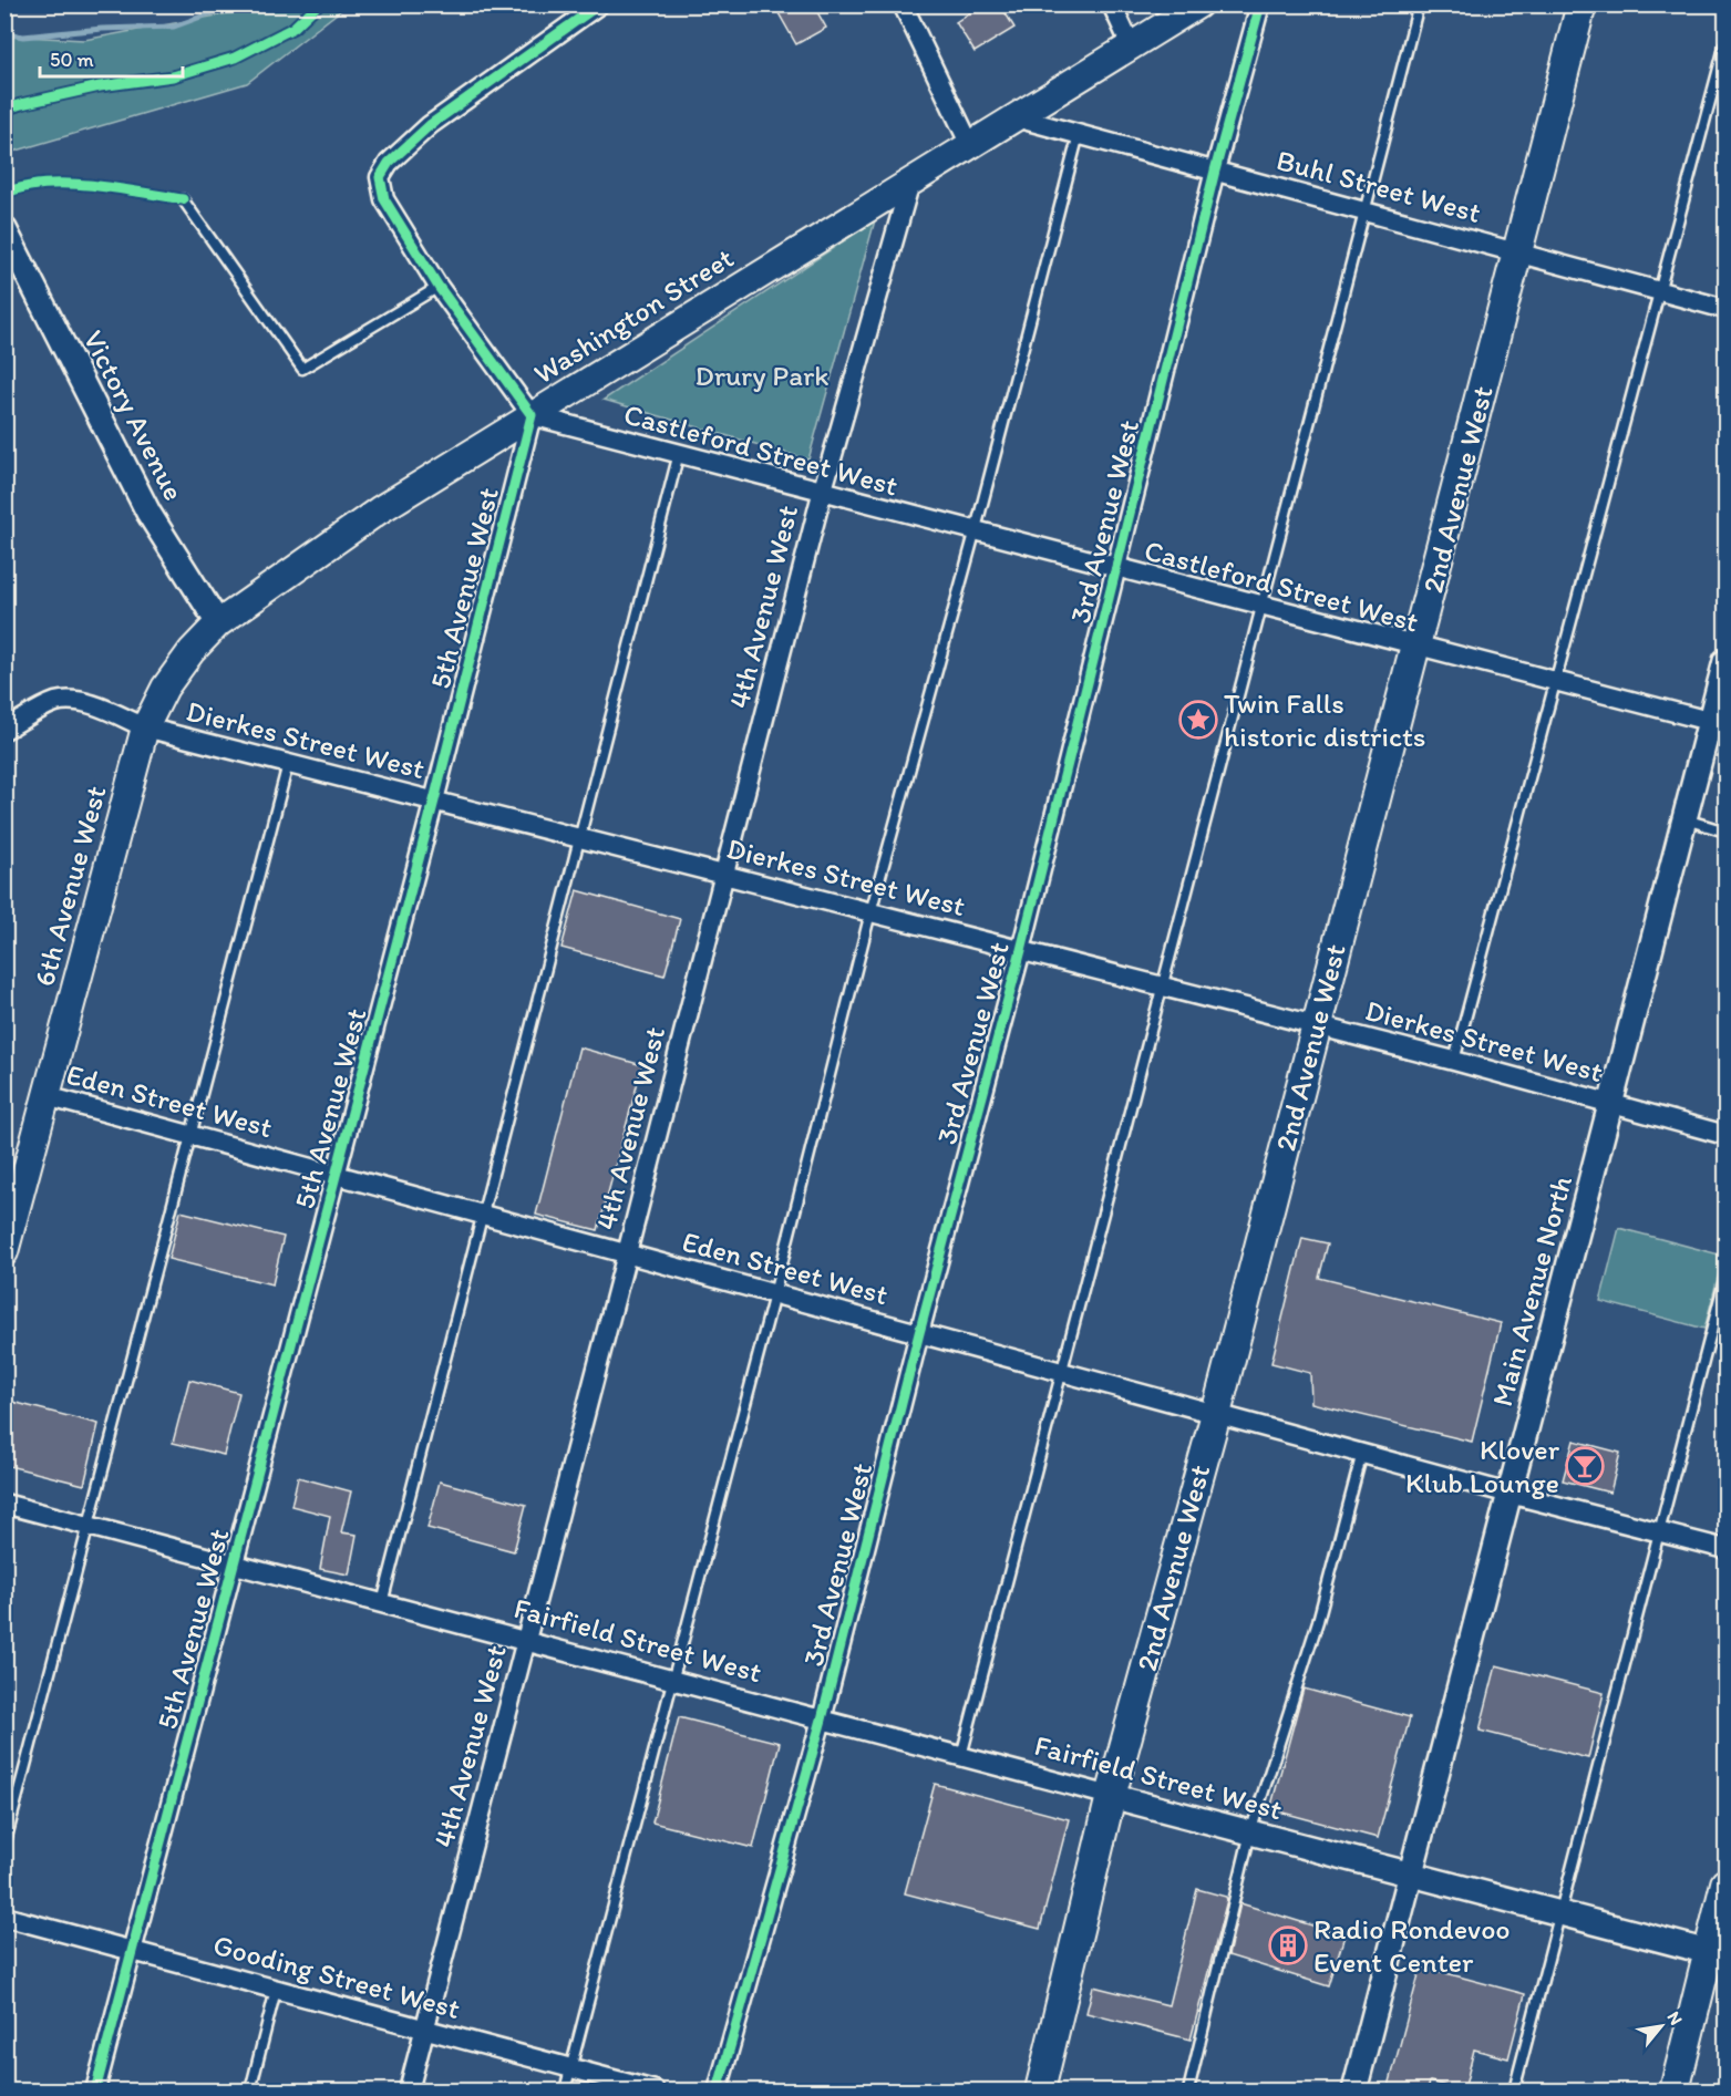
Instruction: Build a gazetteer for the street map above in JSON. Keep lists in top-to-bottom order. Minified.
{"streets":{"main road":["Washington Street","2nd Avenue West","6th Avenue West"],"street":["Buhl Street West","Victory Avenue","Castleford Street West","3rd Avenue West","5th Avenue West","4th Avenue West","Dierkes Street West","Eden Street West","Main Avenue North","Fairfield Street West","Gooding Street West"]},"crossings":[["Buhl Street West","Washington Street"],["Buhl Street West","2nd Avenue West"],["Buhl Street West","3rd Avenue West"],["Washington Street","Victory Avenue"],["Washington Street","Castleford Street West"],["Washington Street","5th Avenue West"],["Washington Street","4th Avenue West"],["Washington Street","Dierkes Street West"],["Washington Street","6th Avenue West"],["Castleford Street West","2nd Avenue West"],["Castleford Street West","3rd Avenue West"],["Castleford Street West","5th Avenue West"],["Castleford Street West","4th Avenue West"],["Castleford Street West","Main Avenue North"],["2nd Avenue West","Dierkes Street West"],["2nd Avenue West","Eden Street West"],["2nd Avenue West","Fairfield Street West"],["3rd Avenue West","Dierkes Street West"],["3rd Avenue West","Eden Street West"],["3rd Avenue West","Fairfield Street West"],["5th Avenue West","Dierkes Street West"],["5th Avenue West","Eden Street West"],["5th Avenue West","Fairfield Street West"],["5th Avenue West","Gooding Street West"],["4th Avenue West","Dierkes Street West"],["4th Avenue West","Eden Street West"],["4th Avenue West","Fairfield Street West"],["4th Avenue West","Gooding Street West"],["Dierkes Street West","6th Avenue West"],["Dierkes Street West","Main Avenue North"],["6th Avenue West","Eden Street West"],["Eden Street West","Main Avenue North"],["Main Avenue North","Fairfield Street West"]],"parks":["Drury Park"],"places":{"place":["Twin Falls historic districts"],"bar":["Klover Klub Lounge"],"building":["Radio Rondevoo Event Center"]},"scale_bar":"50 m","north":"top right"}
